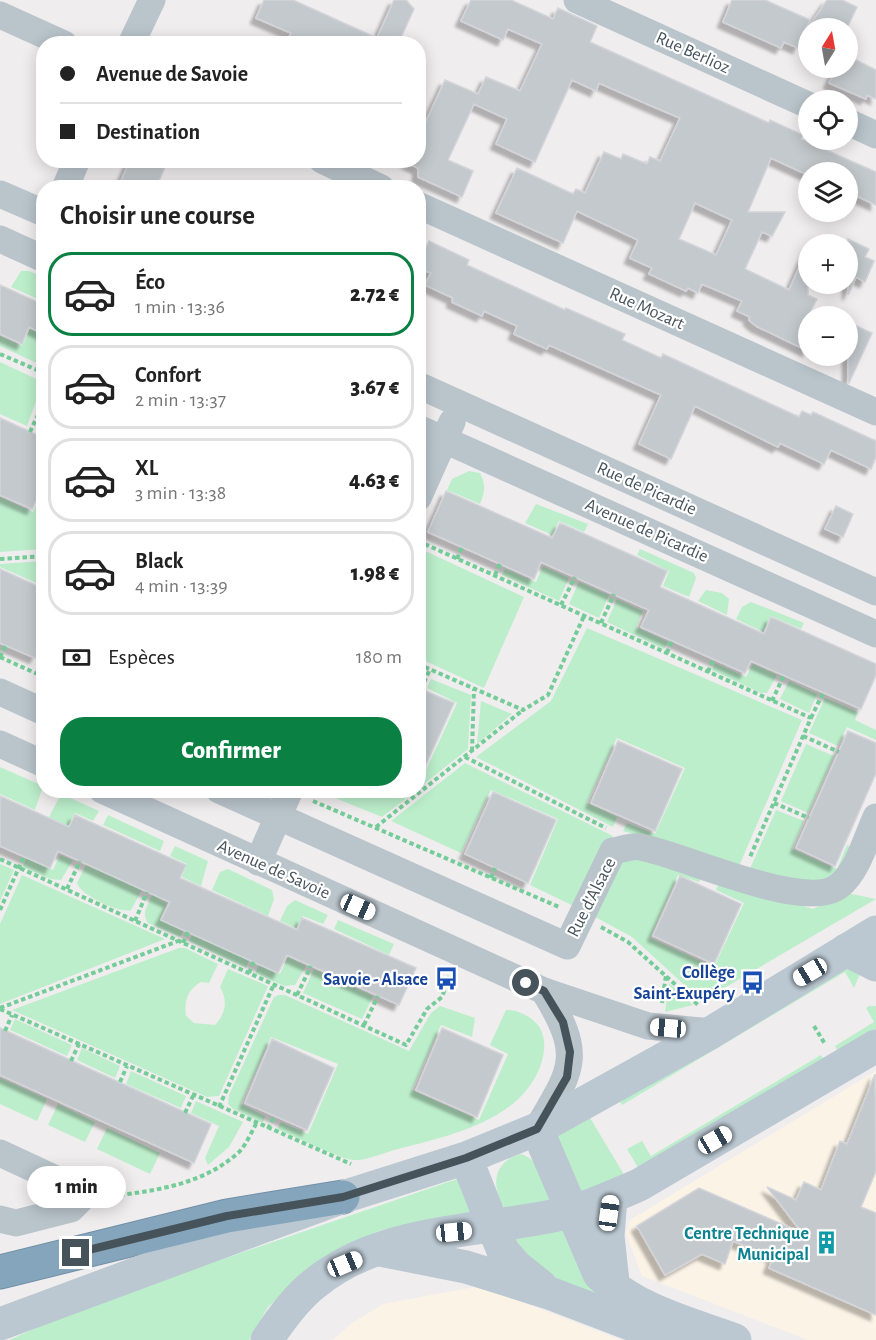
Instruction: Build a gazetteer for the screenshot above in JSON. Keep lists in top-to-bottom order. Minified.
{"streets":{"street":["Rue Berlioz","Rue Mozart","Rue de Picardie","Avenue de Picardie","Avenue de Savoie","Rue d'Alsace"]},"places":{"bus stop":["Savoie - Alsace","Collège Saint-Exupéry"],"building":["Centre Technique Municipal"]},"north":"top","page":{"map_buttons":["+","−"],"banner":["Avenue de Savoie","Destination"],"heading":"Choisir une course","list":[{"name":"Éco","note":"1 min · 13:36","value":"2.72 €"},{"name":"Confort","note":"2 min · 13:37","value":"3.67 €"},{"name":"XL","note":"3 min · 13:38","value":"4.63 €"},{"name":"Black","note":"4 min · 13:39","value":"1.98 €"}],"pay":["Espèces","180 m"],"buttons":"Confirmer","bubble":"1 min"}}
